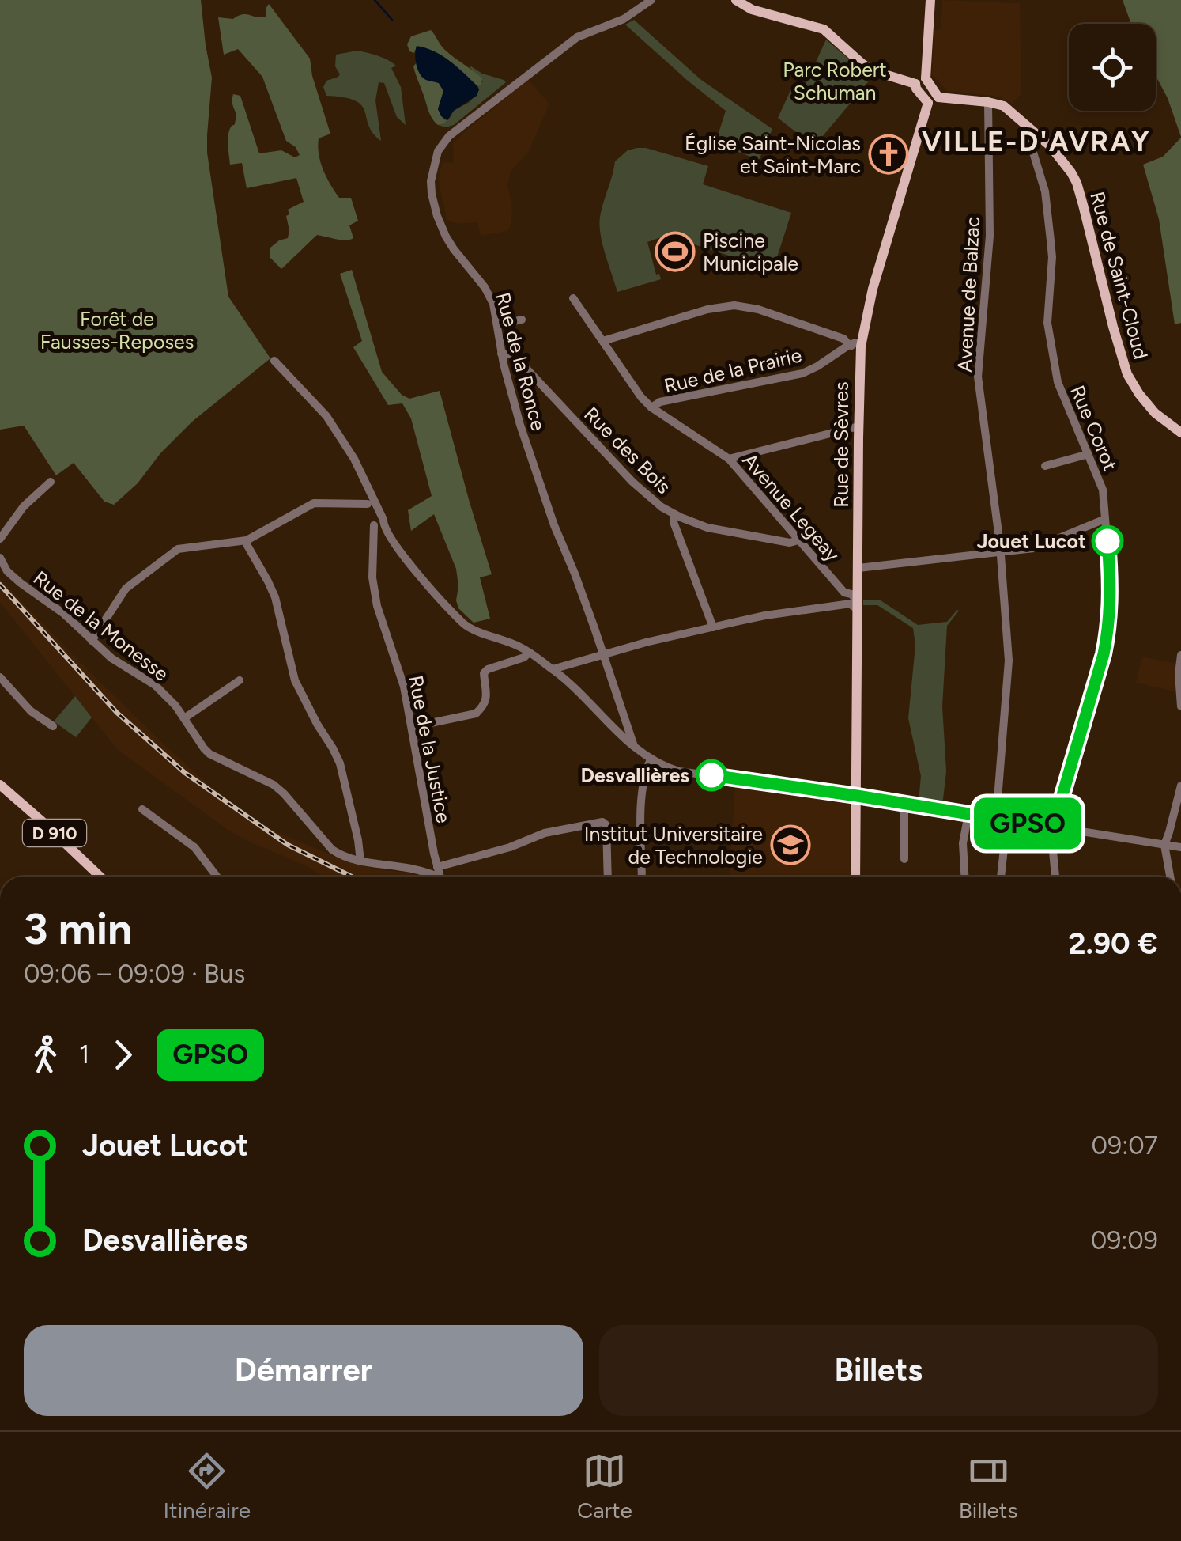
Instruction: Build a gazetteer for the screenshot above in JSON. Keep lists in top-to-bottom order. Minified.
{"streets":{"main road":["Rue de Saint-Cloud","Rue de Sèvres","D 910"],"street":["Avenue de Balzac","Rue de la Ronce","Rue de la Prairie","Rue Corot","Rue des Bois","Avenue Legeay","Rue de la Monesse","Rue de la Justice"]},"crossings":[["Rue de Saint-Cloud","Avenue de Balzac"],["Rue de Saint-Cloud","Rue Corot"],["Rue de la Ronce","Rue des Bois"],["Rue de la Prairie","Avenue Legeay"],["Rue de Sèvres","Avenue Legeay"],["Rue des Bois","Avenue Legeay"]],"districts":["VILLE-D'AVRAY"],"parks":["Parc Robert Schuman","Forêt de Fausses-Reposes"],"places":{"church":["Église Saint-Nicolas et Saint-Marc"],"sports":["Piscine Municipale"],"other":["Jouet Lucot","Desvallières"],"school or university":["Institut Universitaire de Technologie"]},"lines":["bus line GPSO"],"page":{"on_map":"GPSO","heading":["3 min","09:06 – 09:09 · Bus","2.90 €"],"legs":["1","GPSO"],"list":[{"name":"Jouet Lucot","value":"09:07"},{"name":"Desvallières","value":"09:09"}],"buttons":["Démarrer","Billets"],"tabs":["Itinéraire","Carte","Billets"]}}
